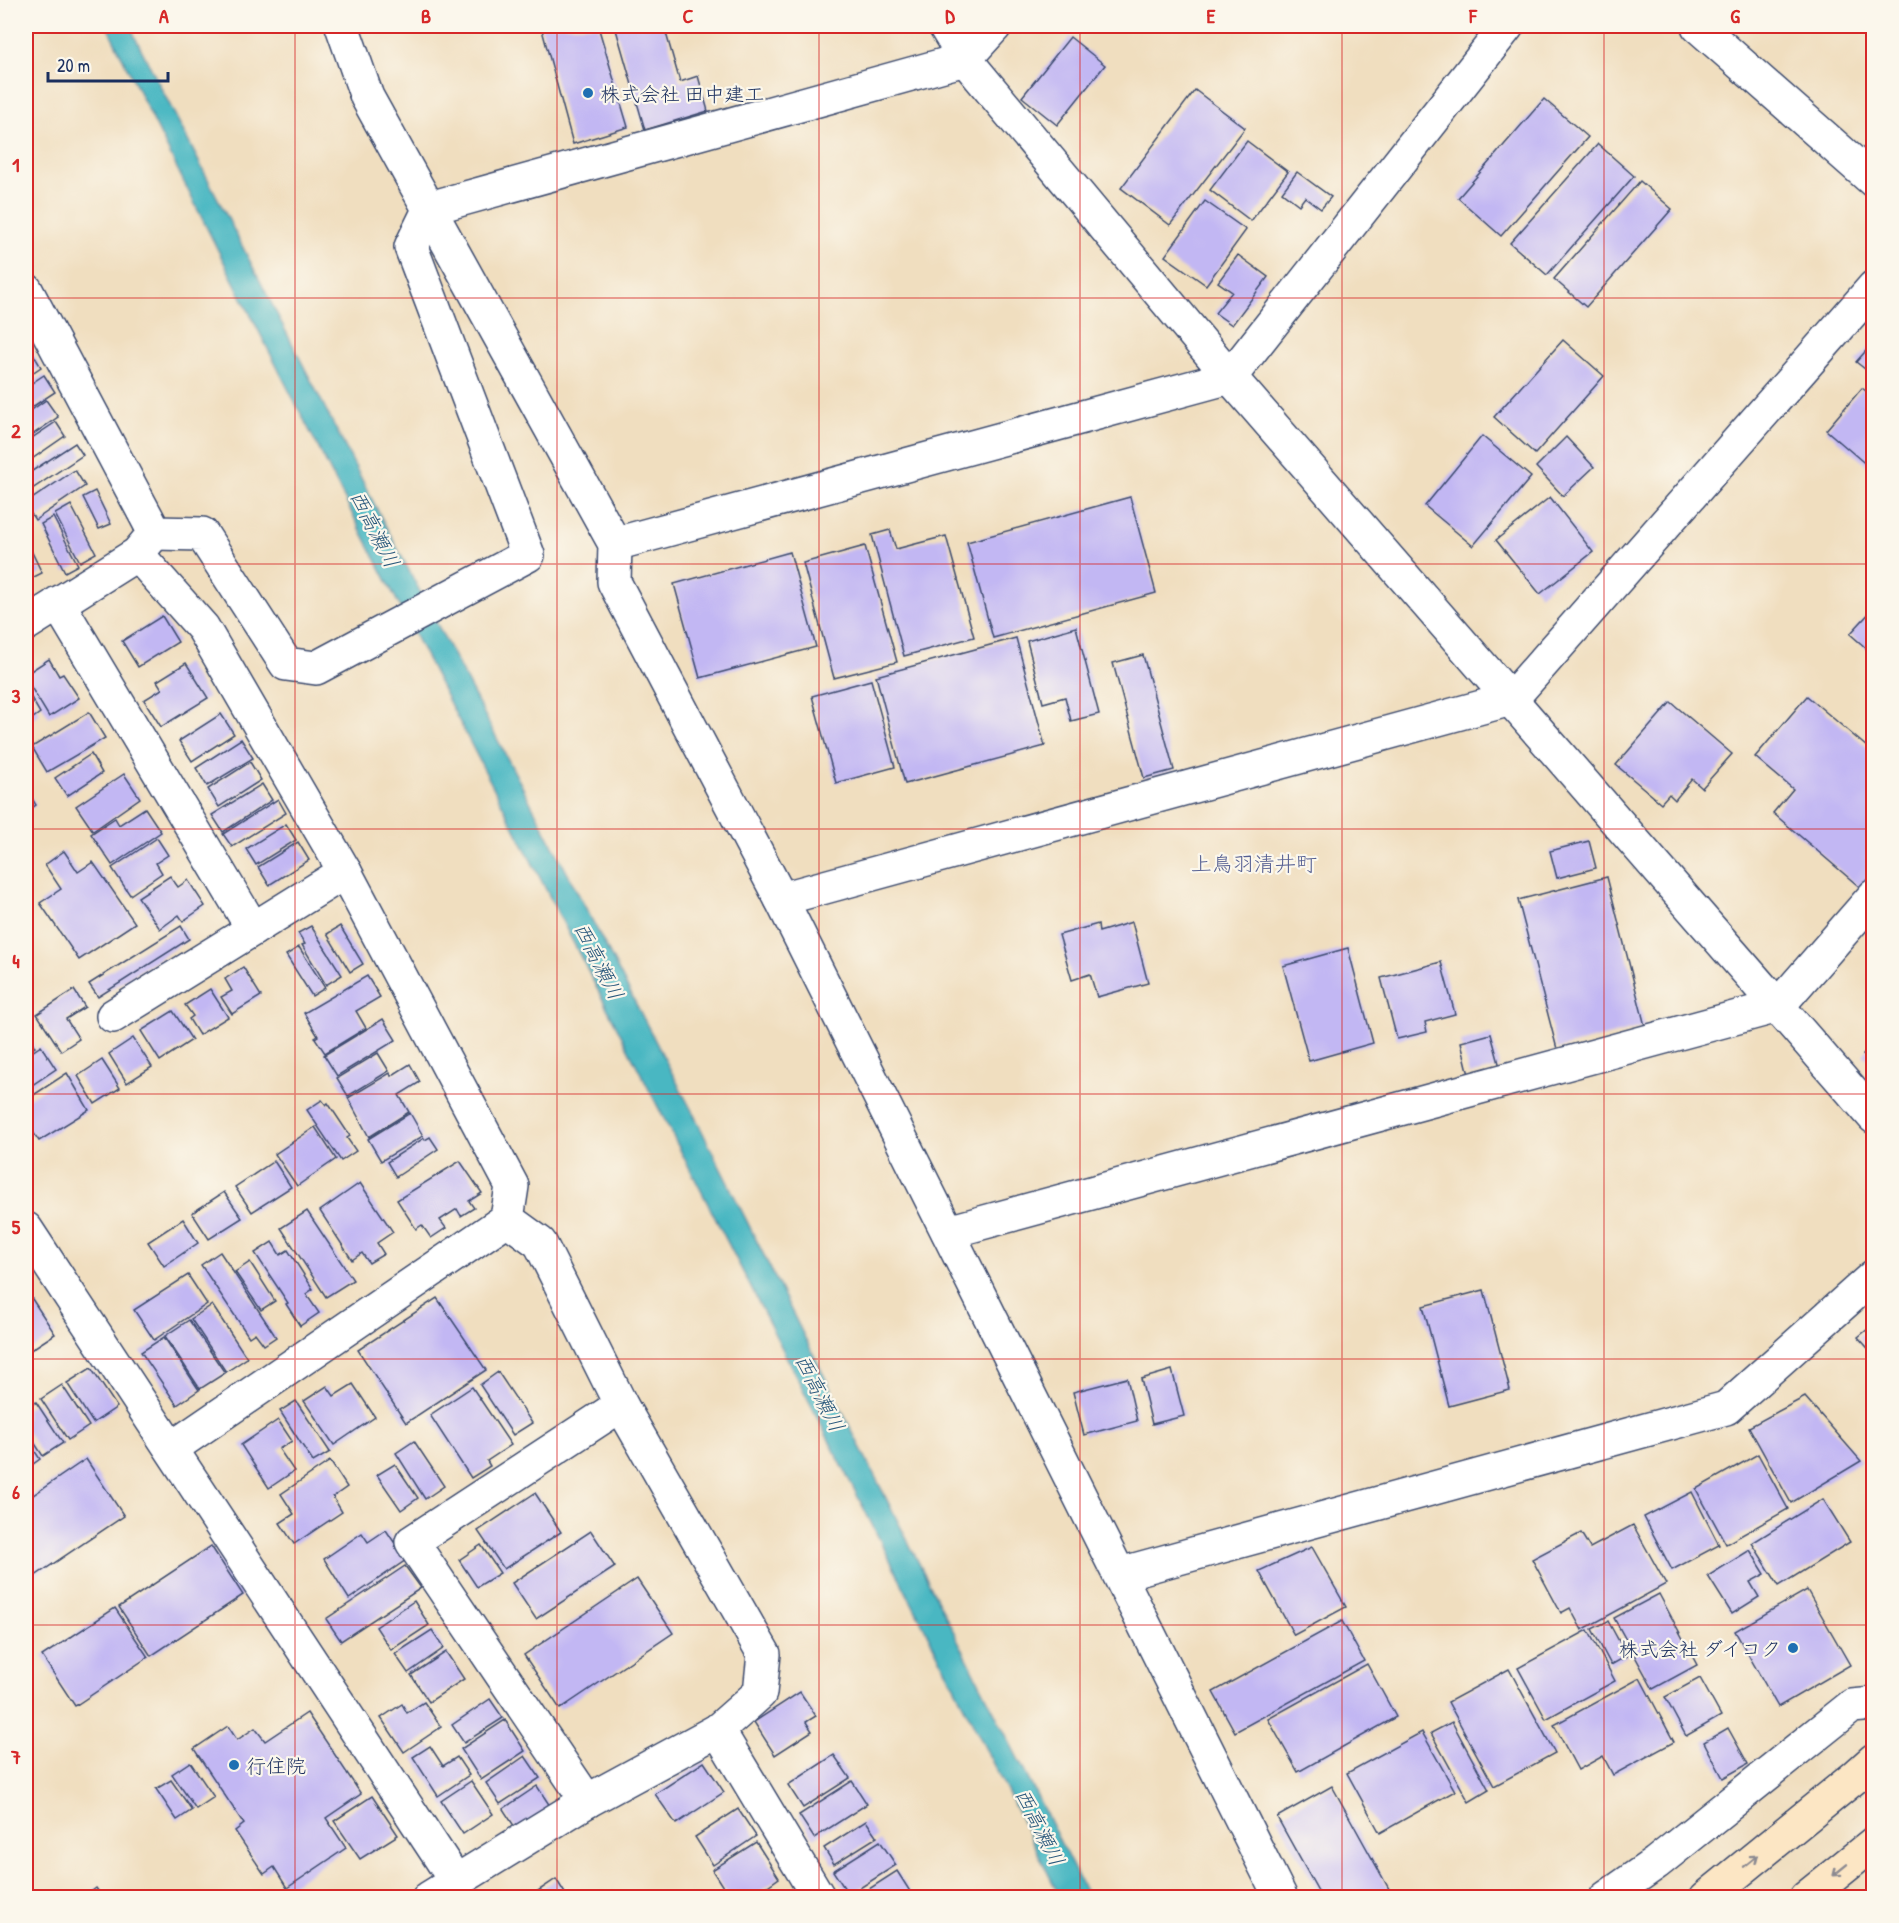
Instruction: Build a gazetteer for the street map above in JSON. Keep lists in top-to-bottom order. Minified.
{"districts":["上鳥羽清井町"],"water":["西高瀬川"],"places":["株式会社 田中建工","株式会社 ダイコク","行住院"],"scale_bar":"20 m","grid":{"columns":["A","B","C","D","E","F","G"],"rows":["1","2","3","4","5","6","7"]}}
